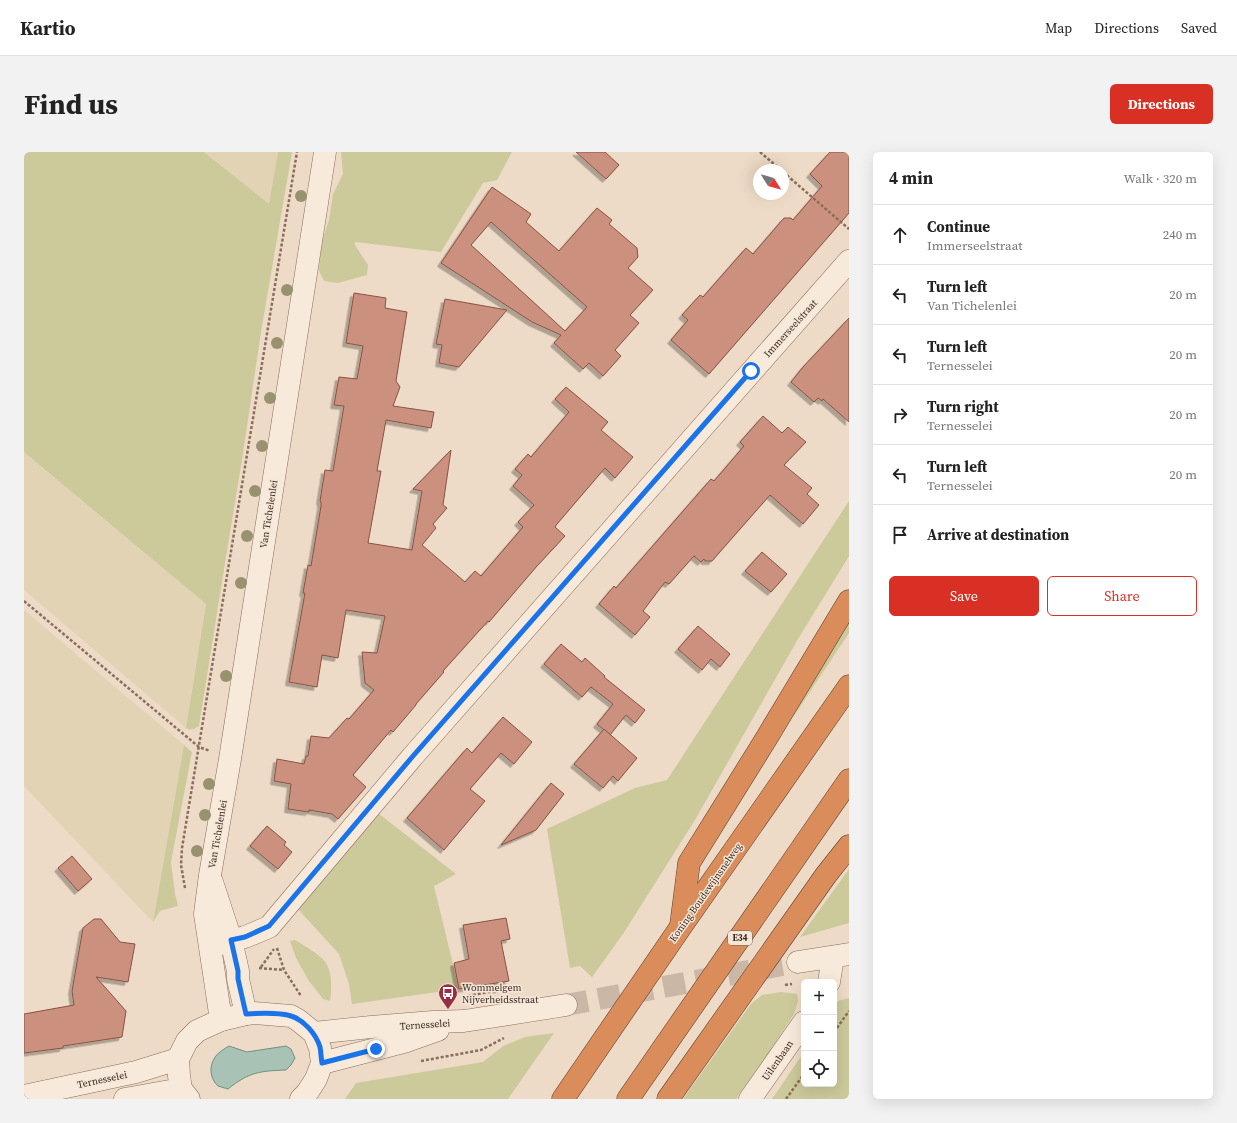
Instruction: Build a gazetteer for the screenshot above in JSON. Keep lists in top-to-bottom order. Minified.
{"streets":{"highway":["Koning Boudewijnsnelweg","E34"],"street":["Immerseelstraat","Van Tichelenlei","Ternesselei","Uilenbaan"]},"crossings":[["Immerseelstraat","Van Tichelenlei"]],"places":{"bus stop":["Wommelgem Nijverheidsstraat"]},"north":"bottom right","page":{"header":"Kartio","nav":["Map","Directions","Saved"],"buttons":["Directions",["Save","Share"]],"title":"Find us","heading":["4 min","Walk · 320 m"],"list":[["Continue","Immerseelstraat","240 m"],["Turn left","Van Tichelenlei","20 m"],["Turn left","Ternesselei","20 m"],["Turn right","Ternesselei","20 m"],["Turn left","Ternesselei","20 m"],"Arrive at destination"],"map_buttons":["+","−"]}}
